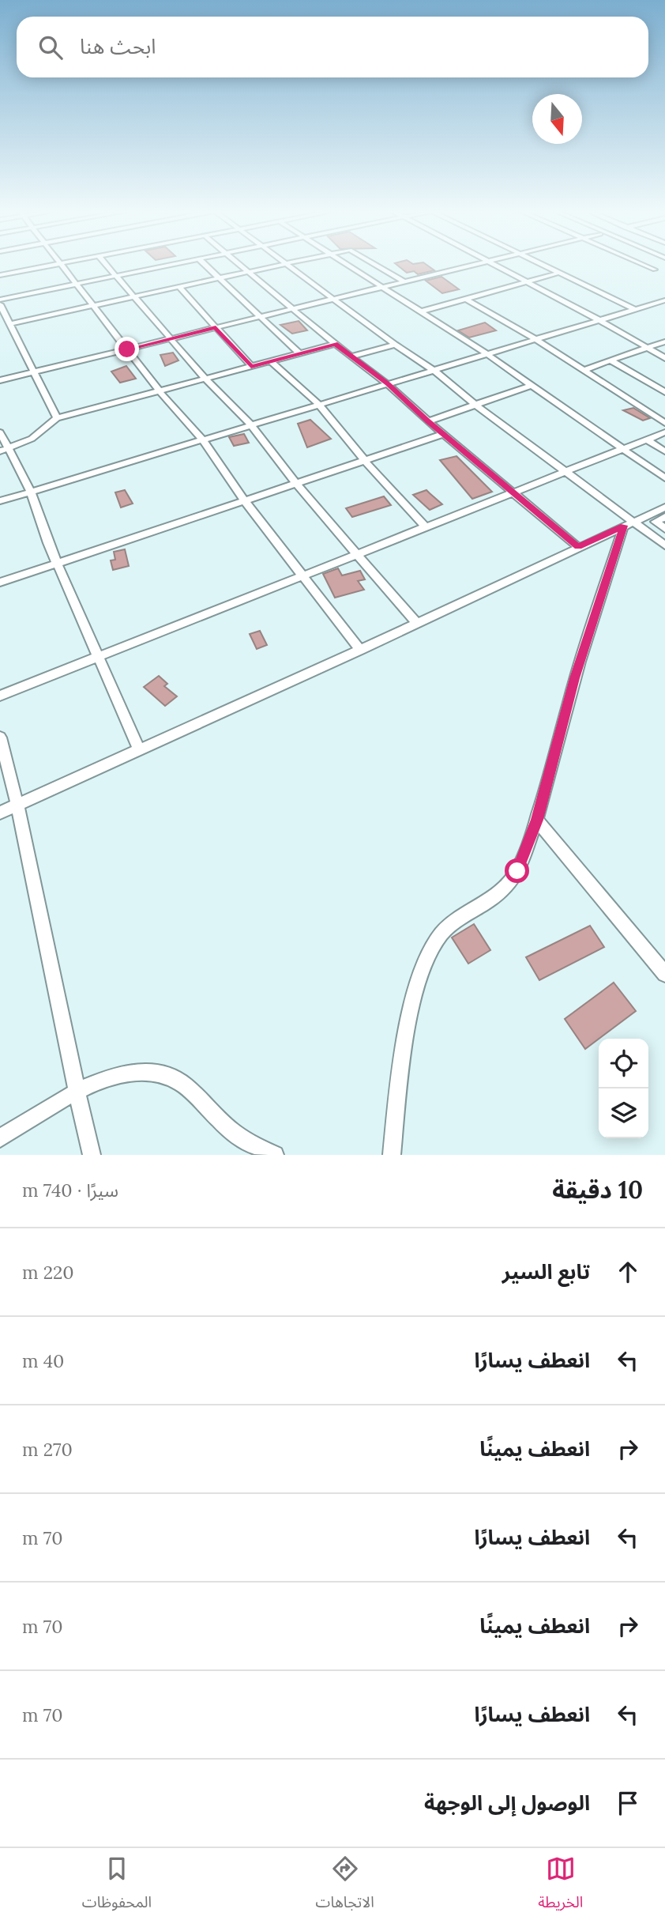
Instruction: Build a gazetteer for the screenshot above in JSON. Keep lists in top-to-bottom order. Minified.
{"north":"bottom","page":{"search":"ابحث هنا","heading":["10 دقيقة","سيرًا · 740 m"],"list":[["تابع السير","220 m"],["انعطف يسارًا","40 m"],["انعطف يمينًا","270 m"],["انعطف يسارًا","70 m"],["انعطف يمينًا","70 m"],["انعطف يسارًا","70 m"],"الوصول إلى الوجهة"],"nav":["الخريطة","الاتجاهات","المحفوظات"]}}
